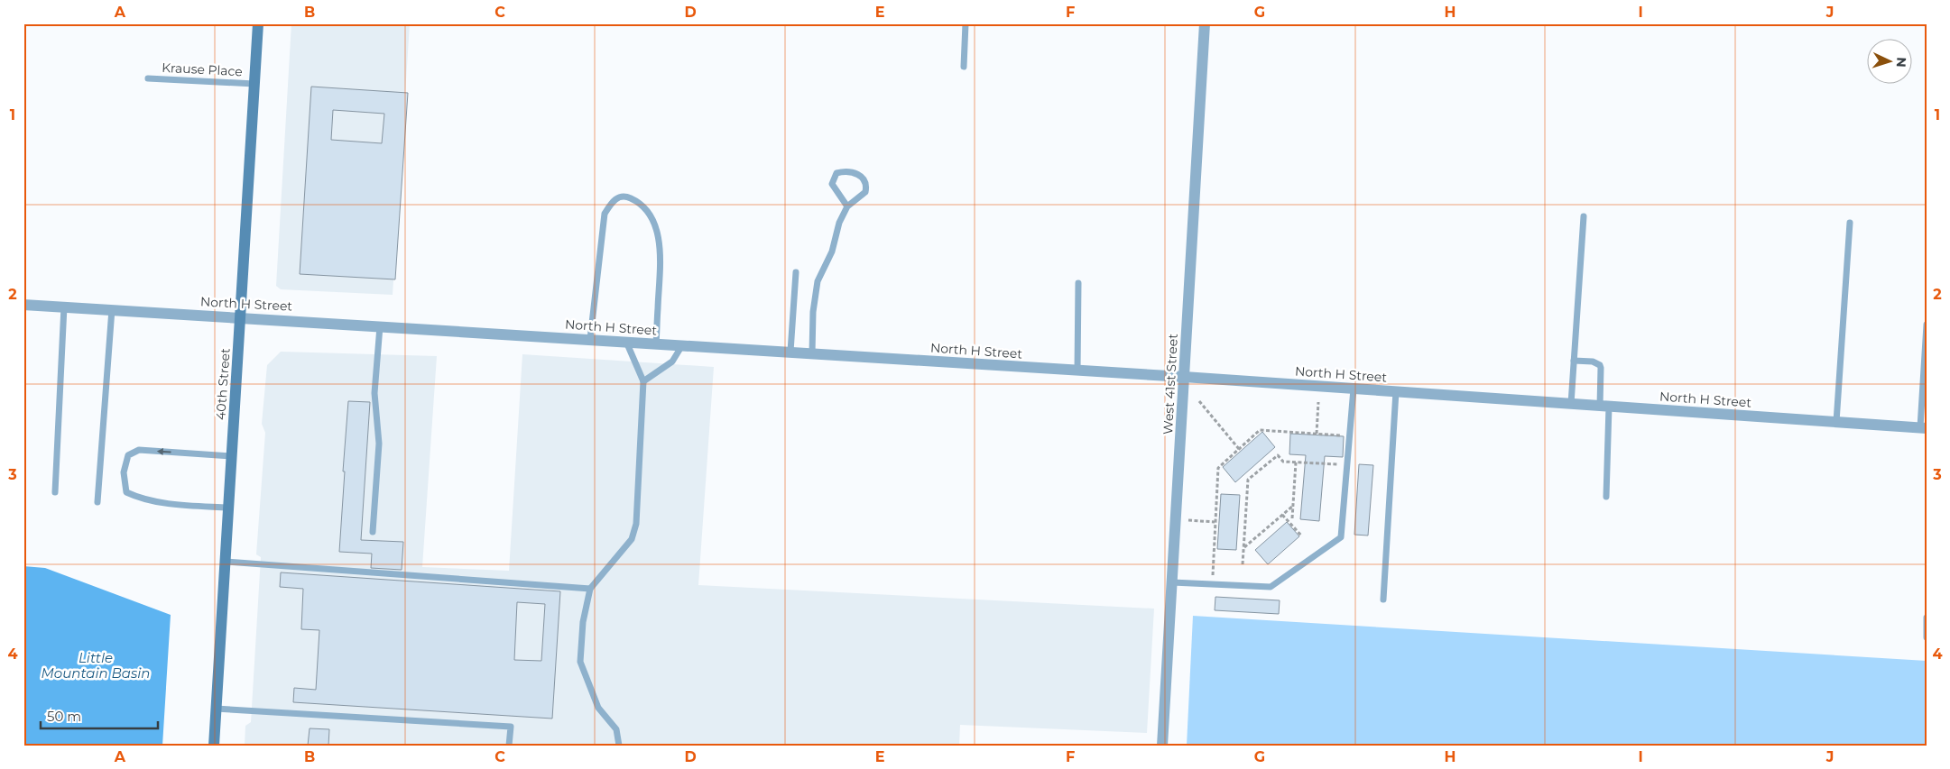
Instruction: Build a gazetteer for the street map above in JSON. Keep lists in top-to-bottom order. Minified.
{"streets":{"main road":["40th Street"],"street":["North H Street","West 41st Street"],"lane":["Krause Place"]},"crossings":[["Krause Place","40th Street"],["North H Street","40th Street"],["North H Street","West 41st Street"]],"water":["Little Mountain Basin"],"scale_bar":"50 m","north":"right","grid":{"columns":["A","B","C","D","E","F","G","H","I","J"],"rows":["1","2","3","4"]}}
